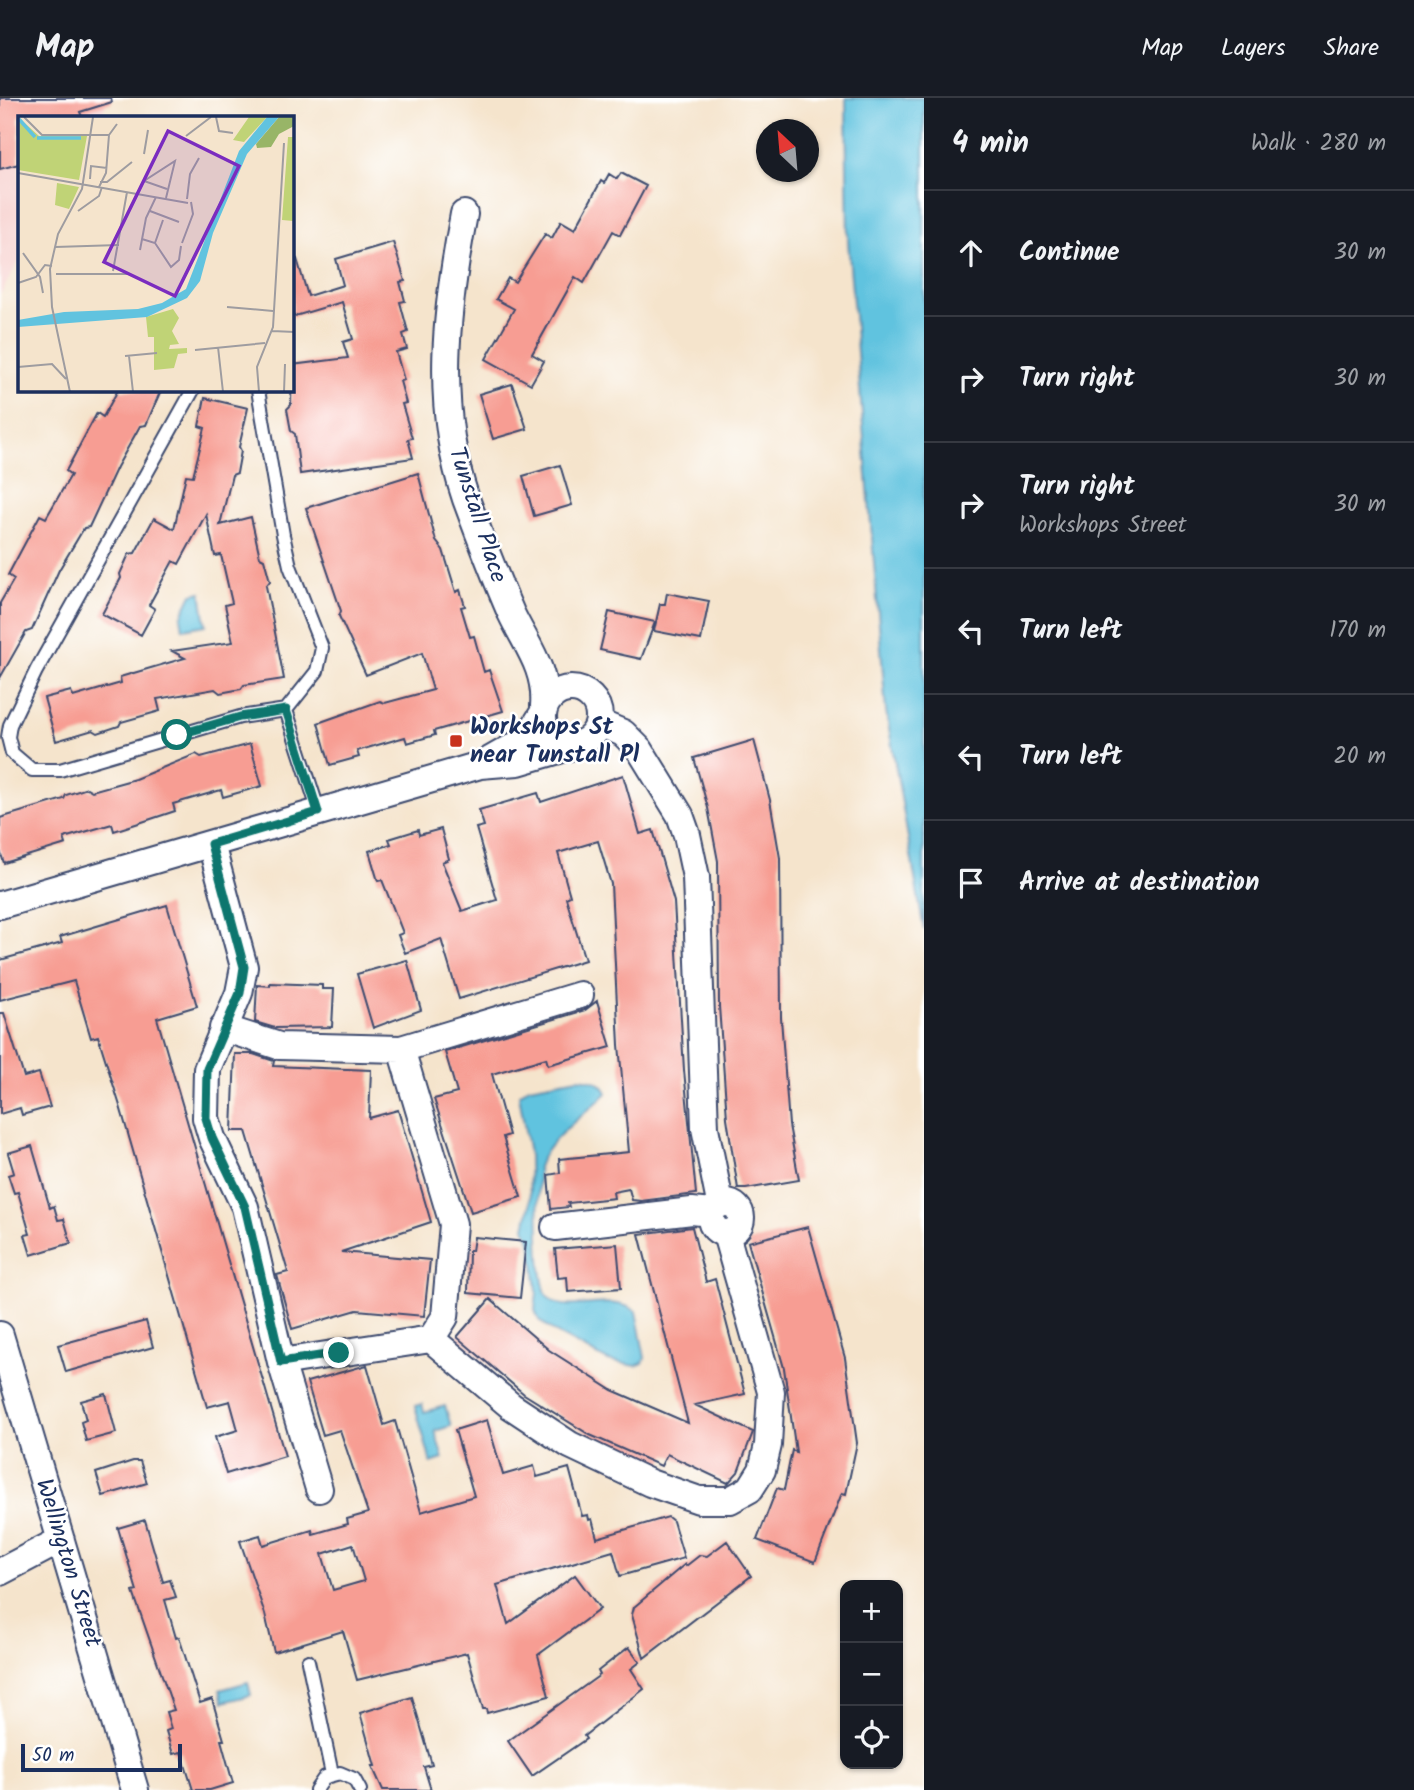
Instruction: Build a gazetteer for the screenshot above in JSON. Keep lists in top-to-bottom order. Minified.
{"streets":{"street":["Tunstall Place","Wellington Street"]},"places":{"transit":["Workshops St near Tunstall Pl"]},"scale_bar":"50 m","north":"top left","page":{"header":"Map","nav":["Map","Layers","Share"],"heading":["4 min","Walk · 280 m"],"list":[["Continue","30 m"],["Turn right","30 m"],["Turn right","Workshops Street","30 m"],["Turn left","170 m"],["Turn left","20 m"],"Arrive at destination"],"map_buttons":["+","−"],"scale":"50 m"}}
